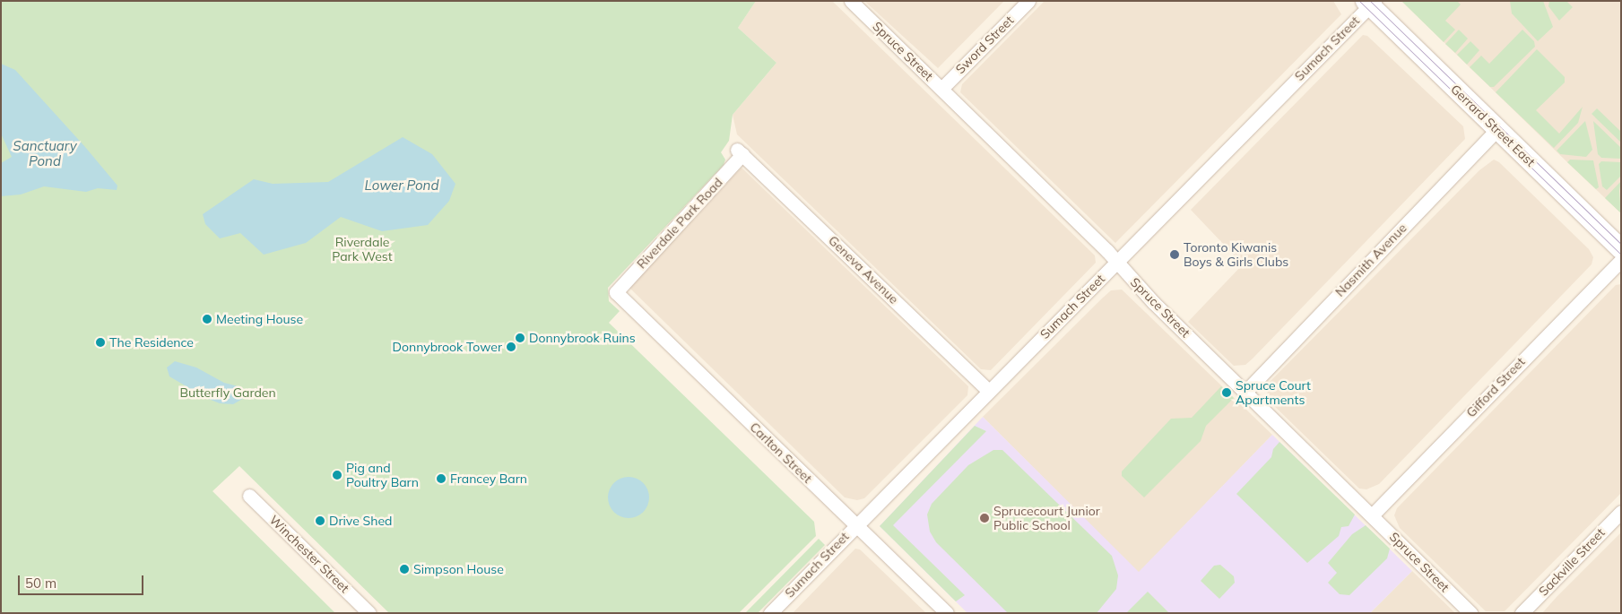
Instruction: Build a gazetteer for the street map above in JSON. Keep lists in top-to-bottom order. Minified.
{"streets":{"main road":["Gerrard Street East"],"street":["Sword Street","Sumach Street","Spruce Street","Riverdale Park Road","Nasmith Avenue","Geneva Avenue","Gifford Street","Carlton Street","Winchester Street","Sackville Street"]},"crossings":[["Sword Street","Spruce Street"],["Sumach Street","Spruce Street"],["Sumach Street","Gerrard Street East"],["Sumach Street","Geneva Avenue"],["Sumach Street","Carlton Street"],["Spruce Street","Nasmith Avenue"],["Spruce Street","Gifford Street"],["Gerrard Street East","Nasmith Avenue"],["Riverdale Park Road","Geneva Avenue"],["Riverdale Park Road","Carlton Street"]],"water":["Sanctuary Pond","Lower Pond"],"parks":["Riverdale Park West","Butterfly Garden"],"places":["Toronto Kiwanis Boys & Girls Clubs","Meeting House","Donnybrook Ruins","The Residence","Donnybrook Tower","Spruce Court Apartments","Pig and Poultry Barn","Francey Barn","Sprucecourt Junior Public School","Drive Shed","Simpson House"],"scale_bar":"50 m"}
